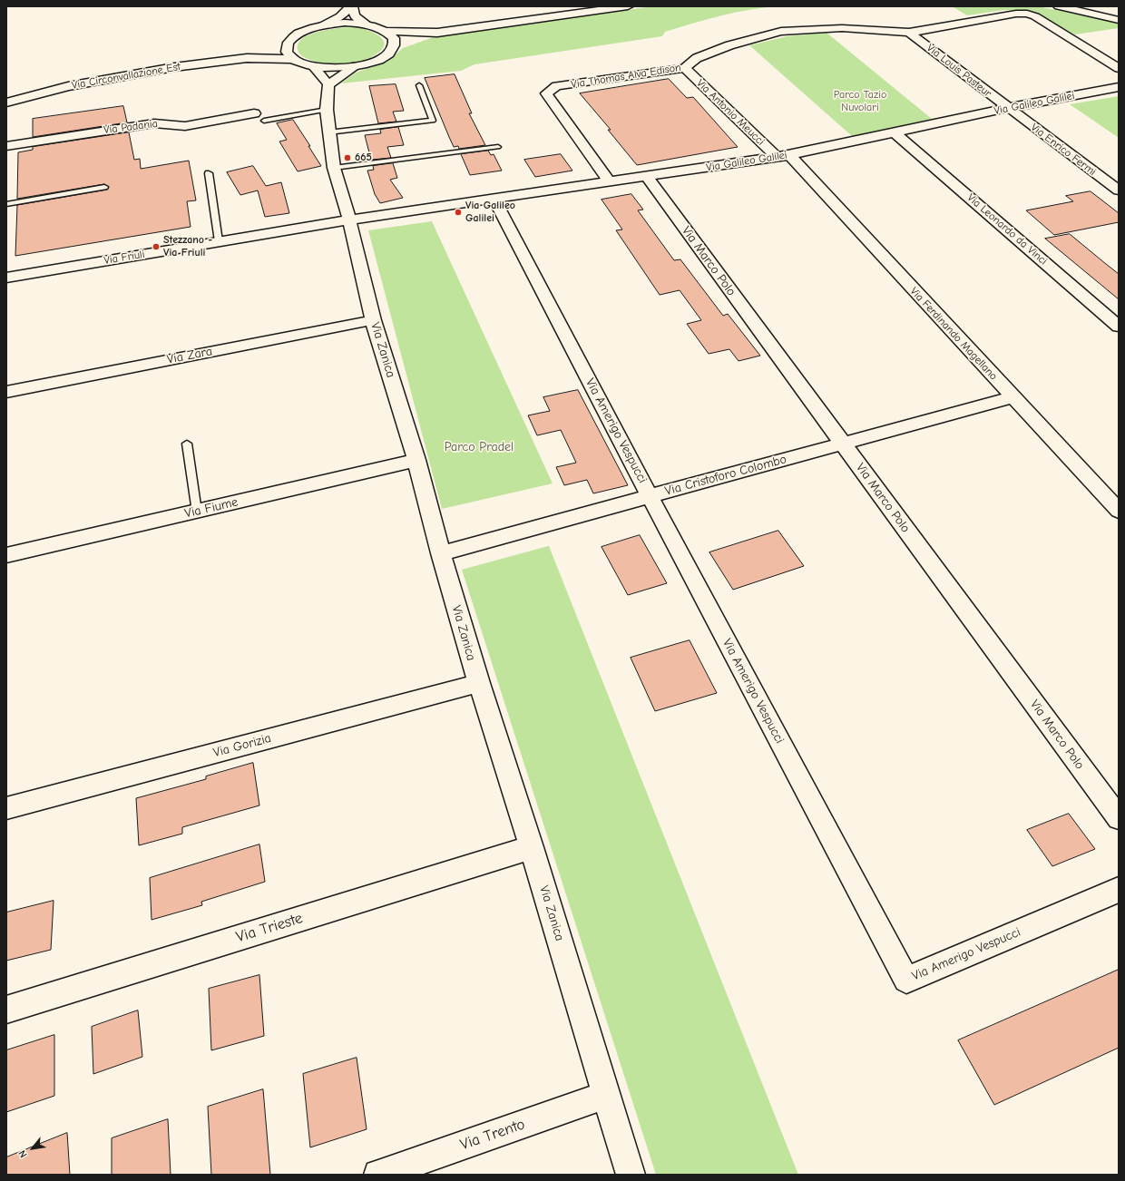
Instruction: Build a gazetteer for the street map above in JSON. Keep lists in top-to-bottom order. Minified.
{"streets":{"street":["Via Louis Pasteur","Via Circonvallazione Est","Via Thomas Alva Edison","Via Galileo Galilei","Via Antonio Meucci","Via Padania","Via Enrico Fermi","Via Leonardo da Vinci","Via Friuli","Via Marco Polo","Via Ferdinando Magellano","Via Zanica","Via Zara","Via Amerigo Vespucci","Via Cristoforo Colombo","Via Fiume","Via Gorizia","Via Trieste","Via Trento"]},"crossings":[["Via Louis Pasteur","Via Thomas Alva Edison"],["Via Louis Pasteur","Via Galileo Galilei"],["Via Louis Pasteur","Via Enrico Fermi"],["Via Thomas Alva Edison","Via Galileo Galilei"],["Via Thomas Alva Edison","Via Antonio Meucci"],["Via Galileo Galilei","Via Antonio Meucci"],["Via Galileo Galilei","Via Enrico Fermi"],["Via Galileo Galilei","Via Leonardo da Vinci"],["Via Galileo Galilei","Via Friuli"],["Via Galileo Galilei","Via Marco Polo"],["Via Galileo Galilei","Via Ferdinando Magellano"],["Via Galileo Galilei","Via Zanica"],["Via Galileo Galilei","Via Amerigo Vespucci"],["Via Antonio Meucci","Via Ferdinando Magellano"],["Via Friuli","Via Zanica"],["Via Marco Polo","Via Cristoforo Colombo"],["Via Ferdinando Magellano","Via Cristoforo Colombo"],["Via Zanica","Via Zara"],["Via Zanica","Via Cristoforo Colombo"],["Via Zanica","Via Fiume"],["Via Zanica","Via Gorizia"],["Via Zanica","Via Trieste"],["Via Zanica","Via Trento"],["Via Amerigo Vespucci","Via Cristoforo Colombo"]],"parks":["Parco Tazio Nuvolari","Parco Pradel"],"places":["665","Via Galileo Galilei","Stezzano - Via Friuli"],"north":"bottom left"}
